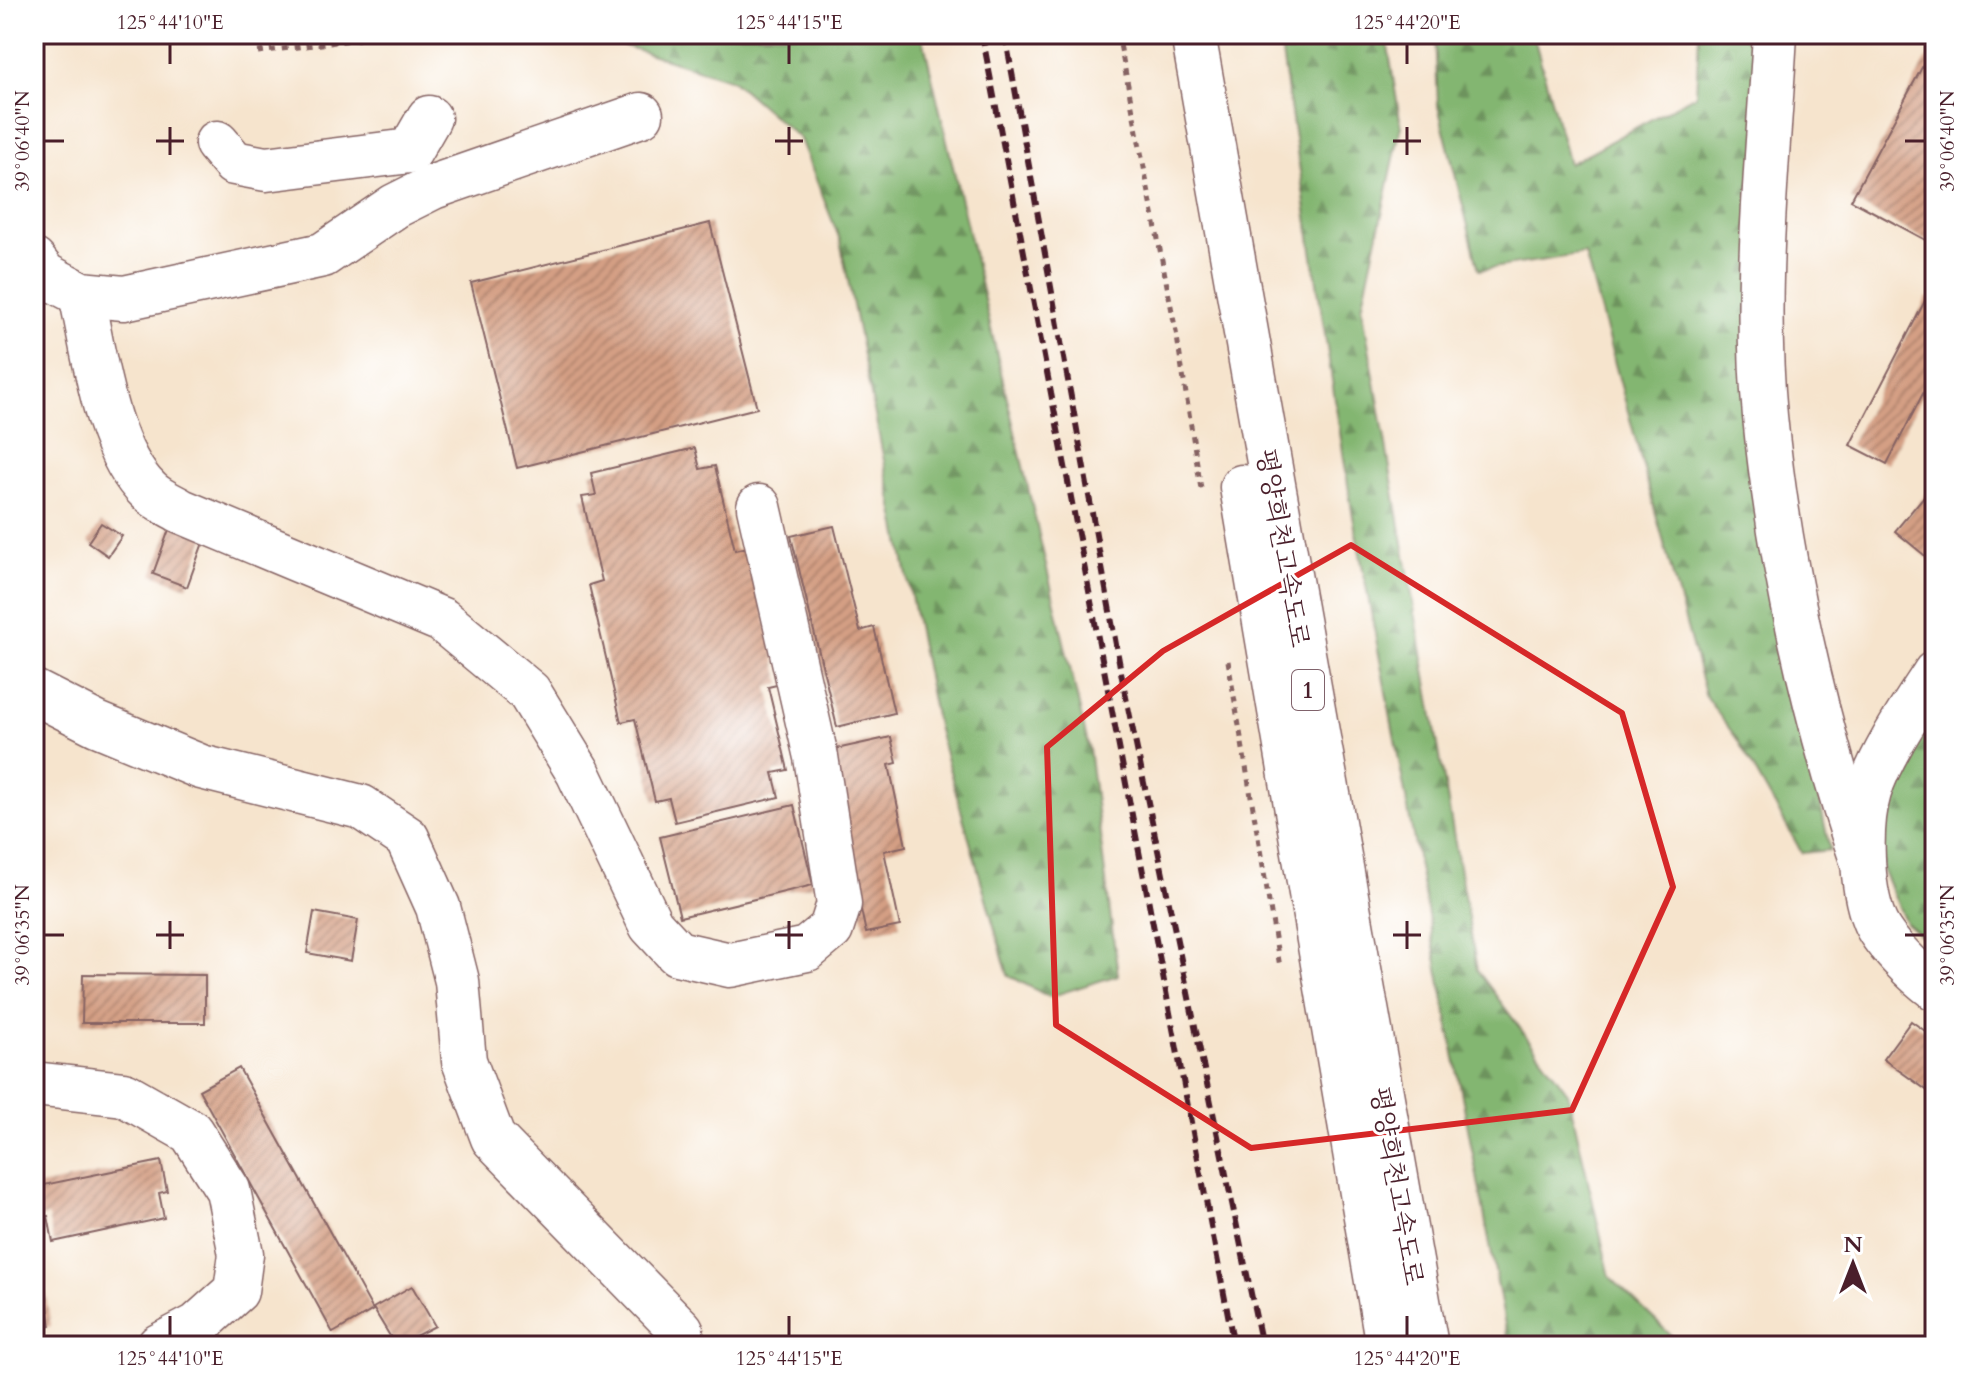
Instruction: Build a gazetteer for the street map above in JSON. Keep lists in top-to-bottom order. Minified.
{"streets":{"main road":["평양희천고속도로","1"]},"north":"top","coordinates":["125°44'10\"E","125°44'15\"E","125°44'20\"E","39°06'40\"N","39°06'35\"N"]}
